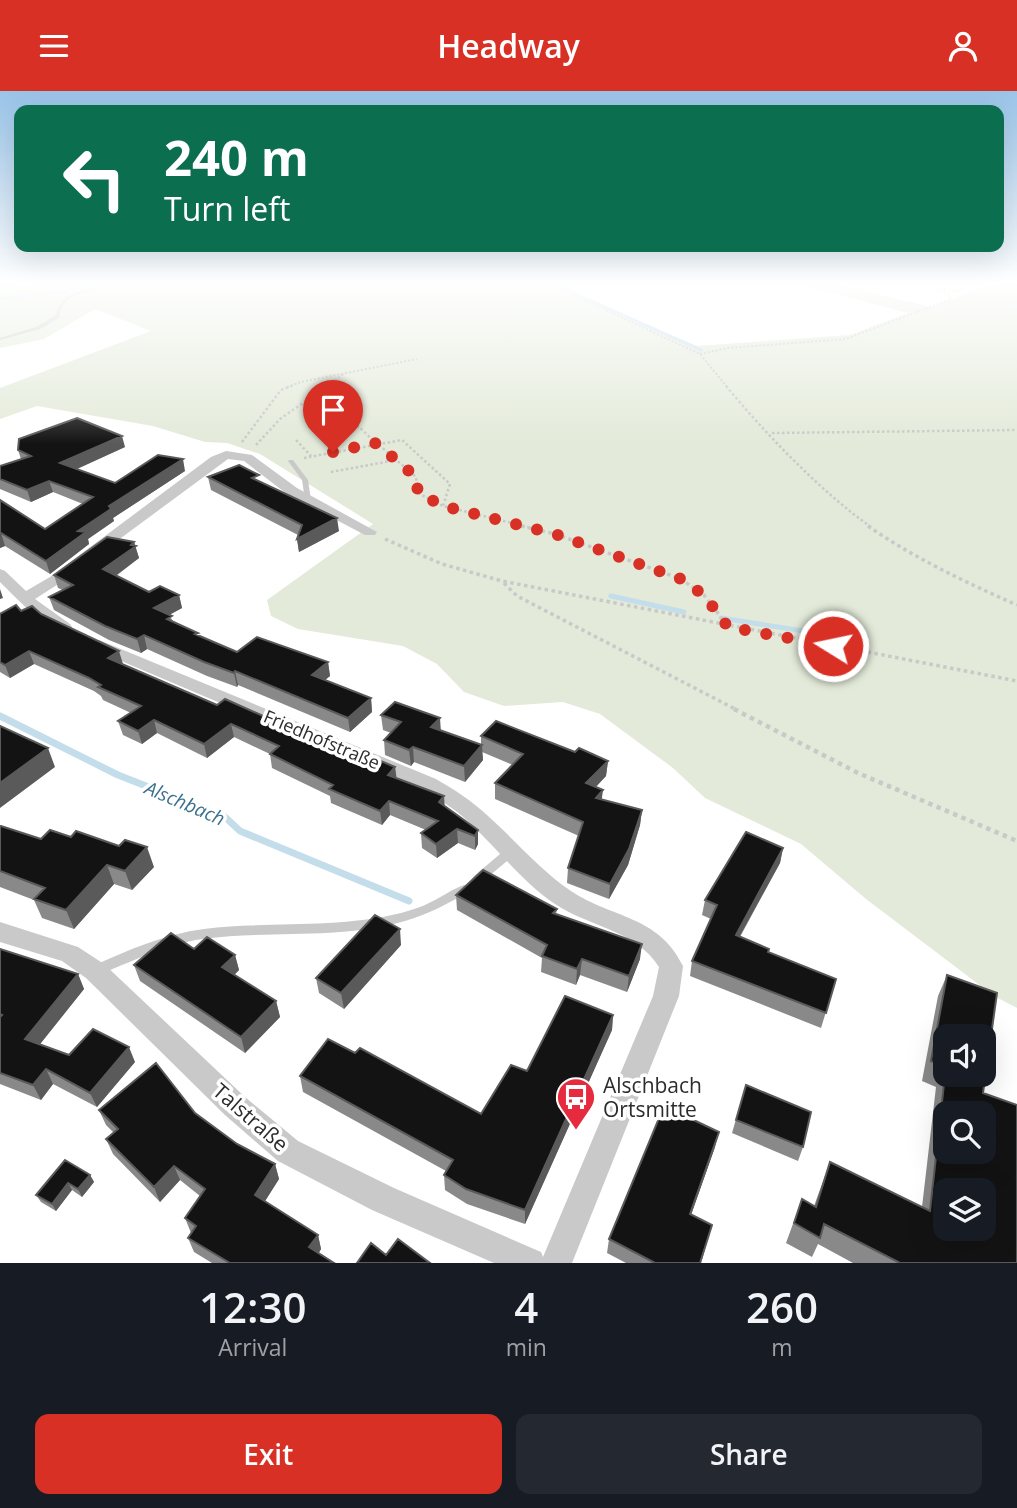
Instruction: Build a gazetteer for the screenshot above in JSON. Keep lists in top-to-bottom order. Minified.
{"streets":{"street":["Friedhofstraße","Talstraße"]},"water":["Alschbach"],"places":{"bus stop":["Alschbach Ortsmitte"]},"page":{"header":"Headway","turn":["240 m","Turn left"],"eta":["12:30","Arrival","4","min","260","m"],"buttons":["Exit","Share"]}}
